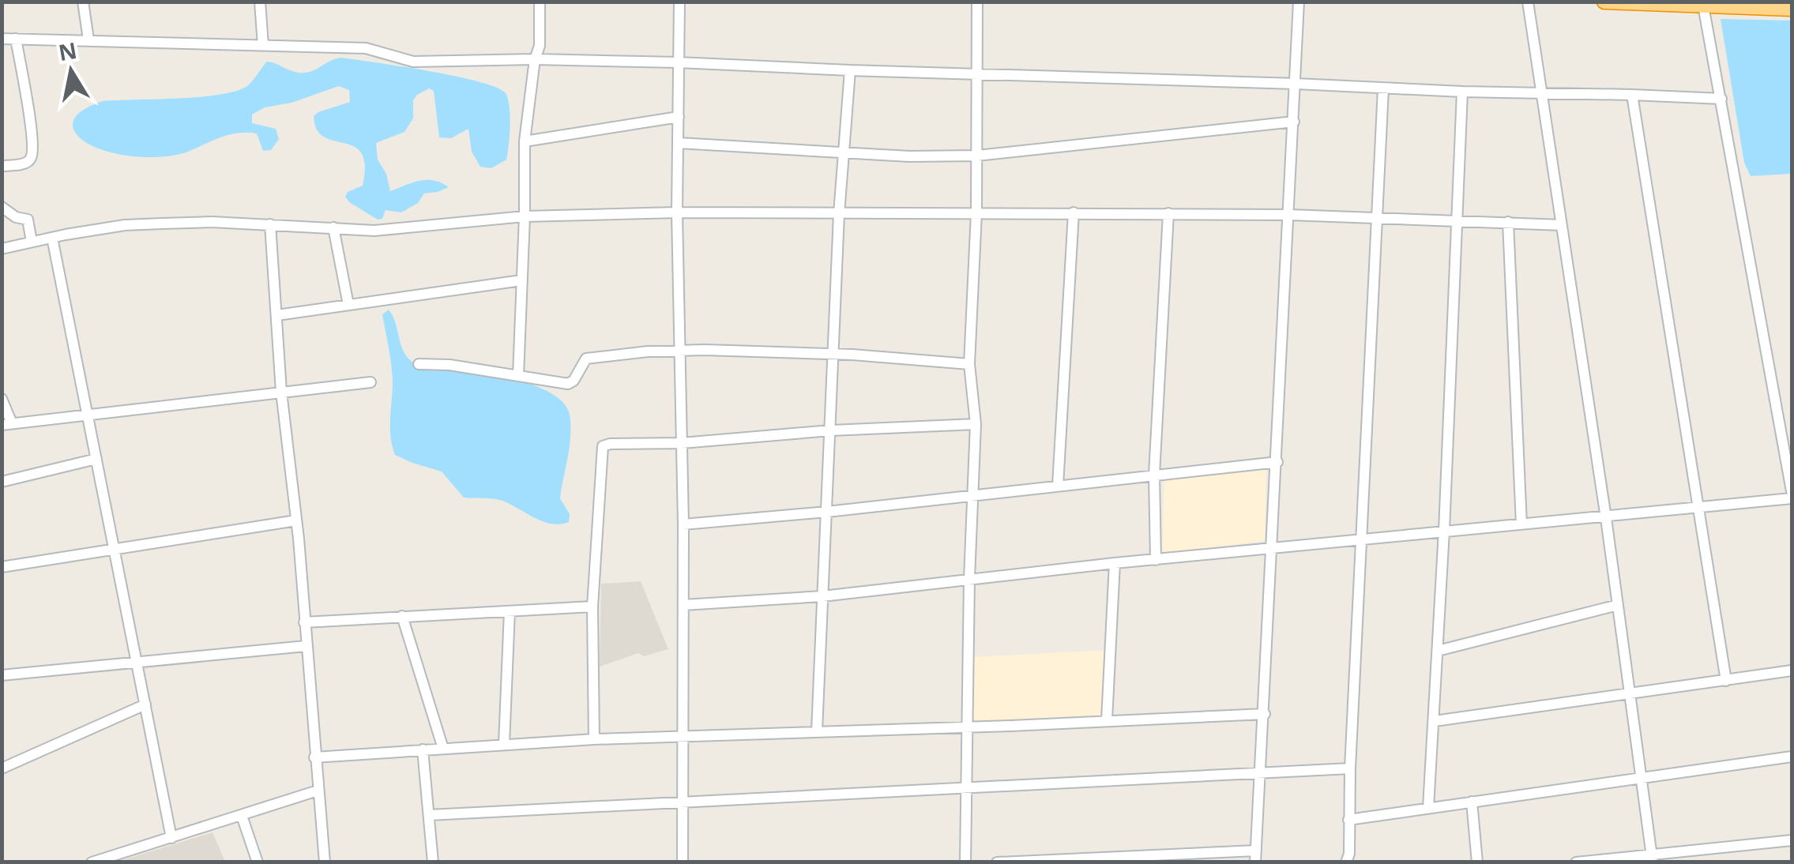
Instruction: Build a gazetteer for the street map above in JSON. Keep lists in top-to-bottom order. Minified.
{"north":"top"}
